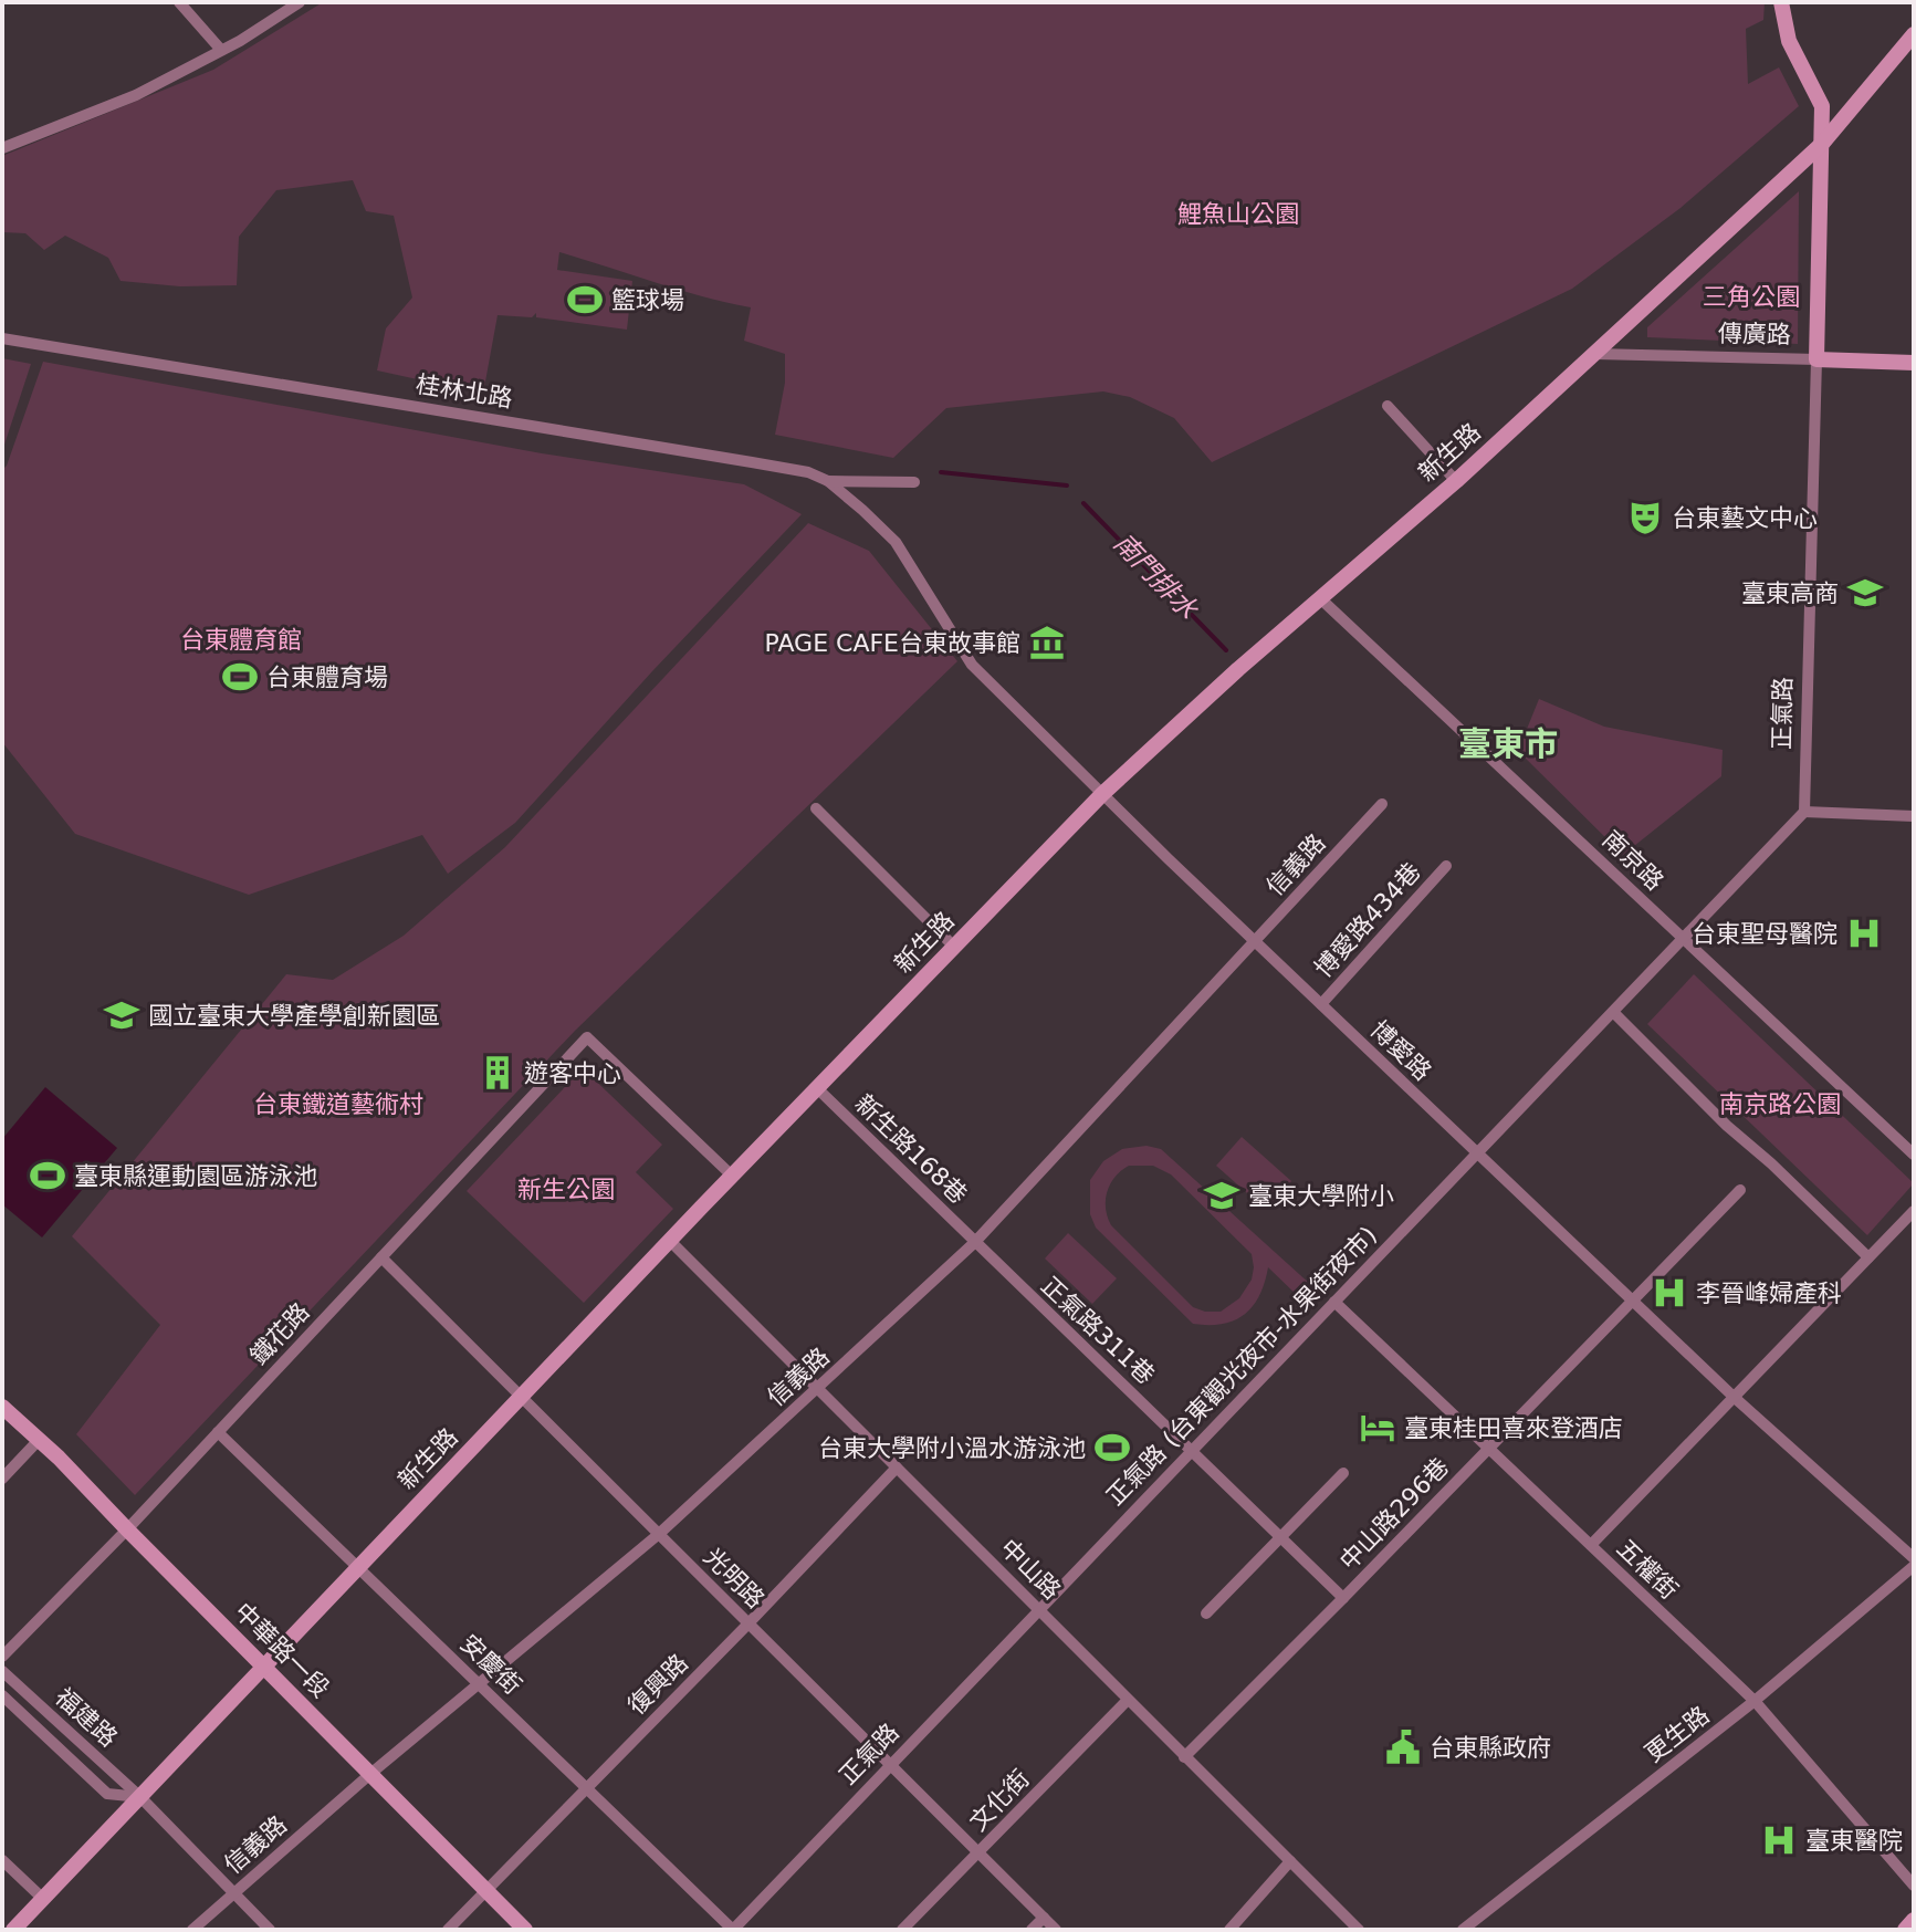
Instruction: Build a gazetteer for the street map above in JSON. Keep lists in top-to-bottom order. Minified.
{"streets":{"street":["傳廣路","桂林北路","新生路","正氣路","南京路","信義路","博愛路434巷","博愛路","新生路168巷","正氣路311巷","鐵花路","正氣路 (台東觀光夜市-水果街夜市)","中山路296巷","中山路","五權街","光明路","中華路一段","安慶街","復興路","福建路","更生路","文化街"]},"crossings":[["傳廣路","新生路"],["傳廣路","正氣路"],["桂林北路","博愛路"],["新生路","正氣路"],["新生路","南京路"],["新生路","博愛路"],["新生路","新生路168巷"],["新生路","鐵花路"],["新生路","中山路"],["新生路","光明路"],["新生路","中華路一段"],["新生路","安慶街"],["新生路","福建路"],["正氣路","正氣路 (台東觀光夜市-水果街夜市)"],["正氣路","中山路"],["正氣路","光明路"],["正氣路","安慶街"],["信義路","博愛路"],["信義路","新生路168巷"],["信義路","正氣路311巷"],["信義路","中山路"],["信義路","光明路"],["信義路","中華路一段"],["信義路","安慶街"],["信義路","福建路"],["博愛路434巷","博愛路"],["博愛路","正氣路 (台東觀光夜市-水果街夜市)"],["博愛路","中山路296巷"],["新生路168巷","正氣路311巷"],["正氣路311巷","正氣路 (台東觀光夜市-水果街夜市)"],["正氣路311巷","中山路296巷"],["鐵花路","光明路"],["鐵花路","中華路一段"],["鐵花路","安慶街"],["正氣路 (台東觀光夜市-水果街夜市)","中山路"],["正氣路 (台東觀光夜市-水果街夜市)","五權街"],["中山路296巷","中山路"],["中山路296巷","五權街"],["中山路","復興路"],["中山路","文化街"],["五權街","更生路"],["光明路","復興路"],["光明路","文化街"],["中華路一段","復興路"],["安慶街","復興路"]],"districts":["臺東市"],"water":["南門排水"],"parks":["鯉魚山公園","三角公園","台東體育館","台東鐵道藝術村","南京路公園","新生公園"],"places":{"sports":["籃球場","台東體育場","臺東縣運動園區游泳池","台東大學附小溫水游泳池"],"theatre":["台東藝文中心"],"school or university":["臺東高商","國立臺東大學產學創新園區","臺東大學附小"],"museum":["PAGE CAFE台東故事館"],"hospital":["台東聖母醫院","李晉峰婦產科","臺東醫院"],"building":["遊客中心"],"hotel":["臺東桂田喜來登酒店"],"public building":["台東縣政府"]}}
